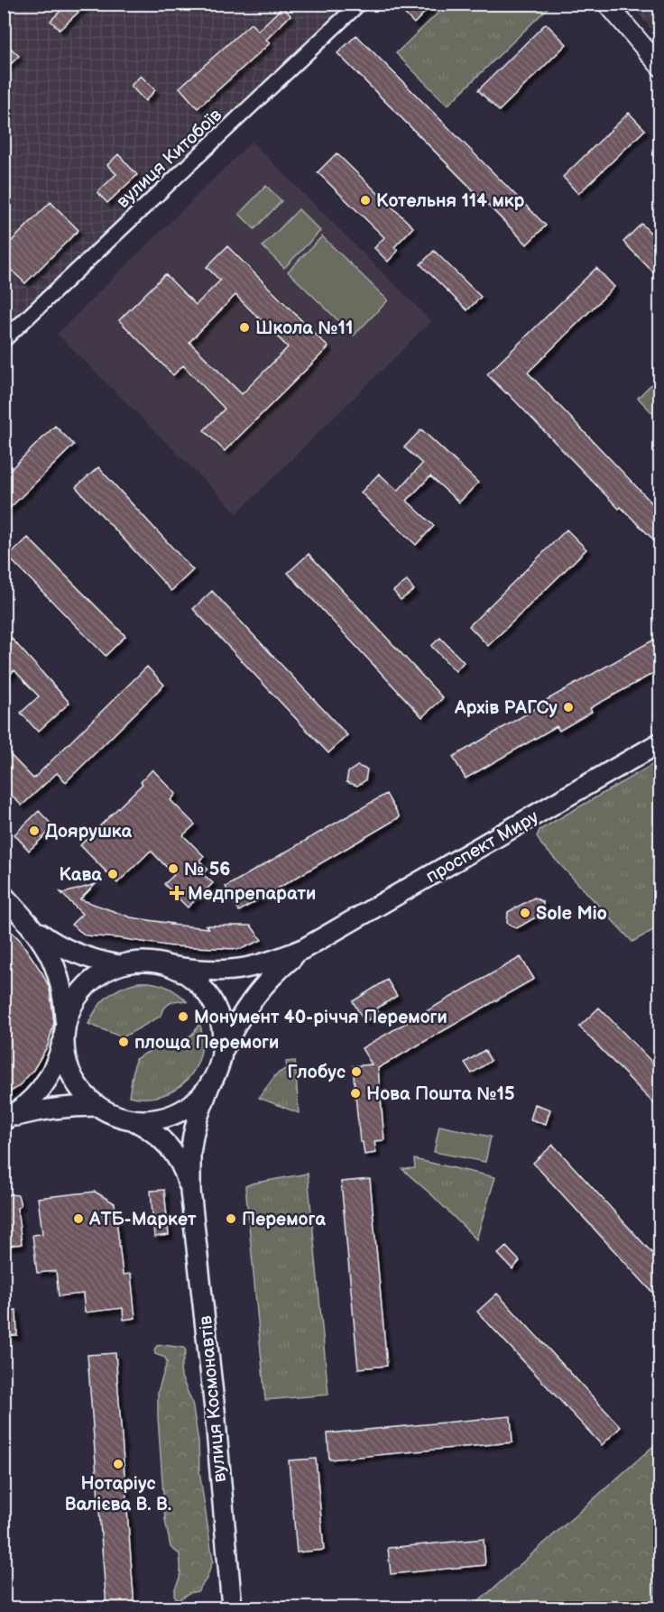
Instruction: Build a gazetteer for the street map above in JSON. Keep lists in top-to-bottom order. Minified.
{"streets":{"main road":["проспект Миру","вулиця Космонавтів"],"street":["вулиця Китобоїв"]},"crossings":[["проспект Миру","вулиця Космонавтів"]],"places":{"other":["Котельня 114 мкр","Школа №11","Архів РАГСу","Доярушка","№ 56","Кава","Sole Mio","Монумент 40-річчя Перемоги","площа Перемоги","Глобус","Нова Пошта №15","АТБ-Маркет","Перемога","Нотаріус Валієва В. В."],"health":["Медпрепарати"]}}
